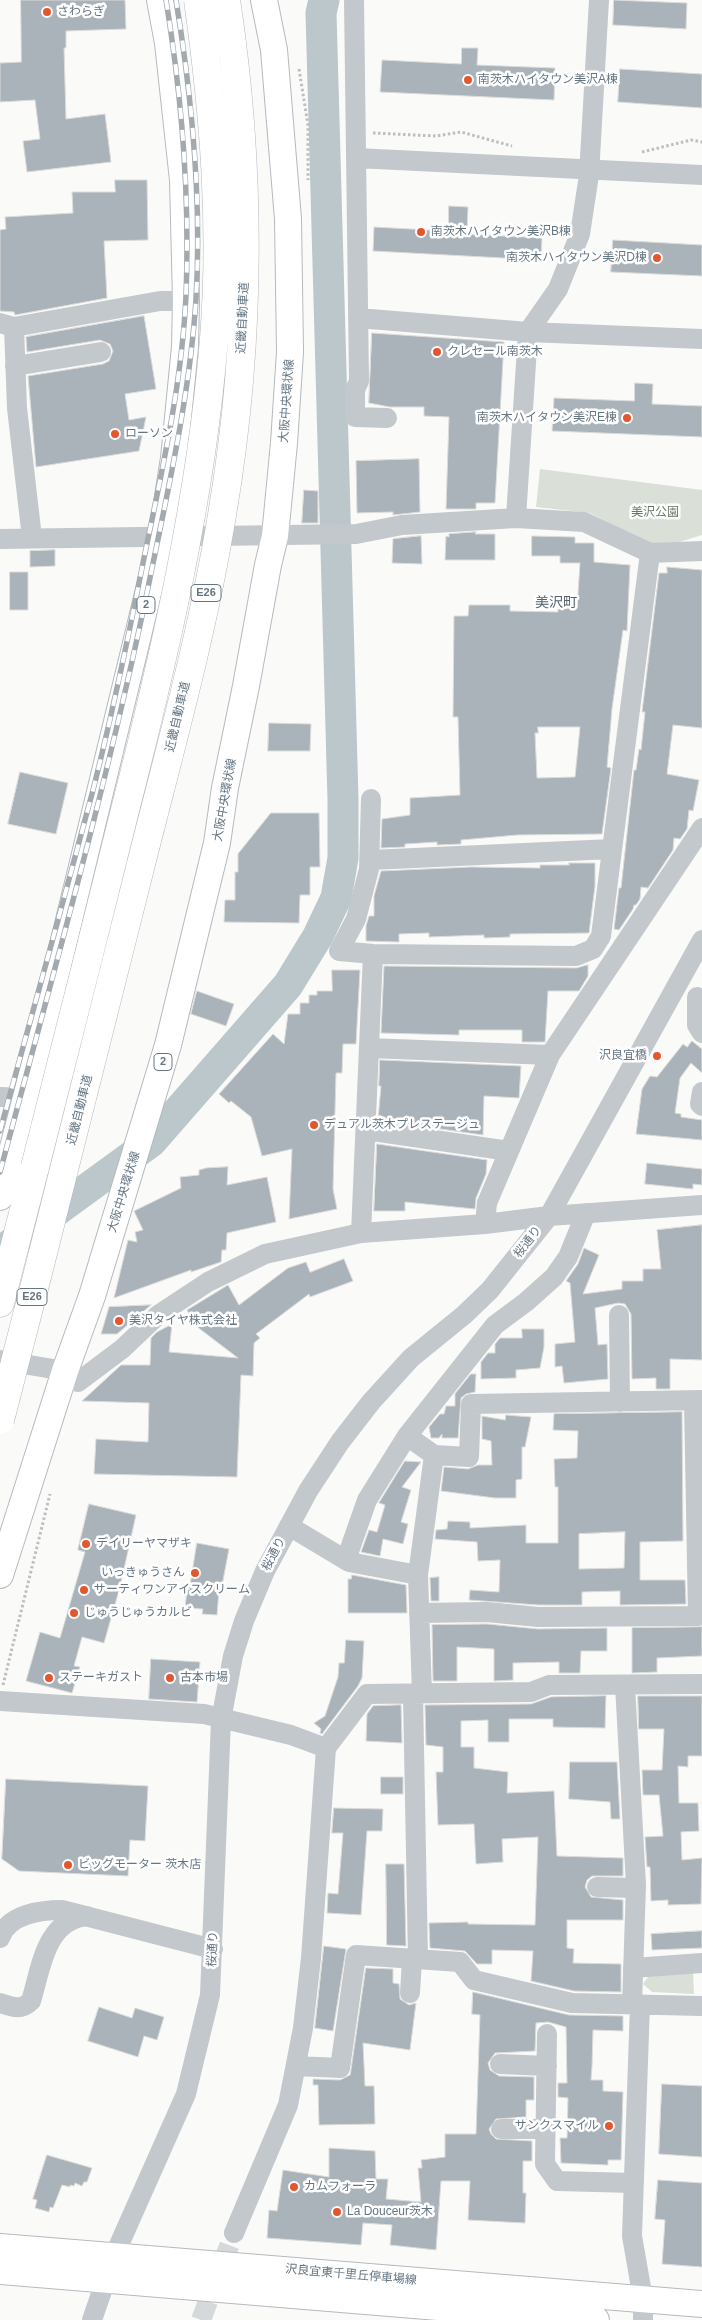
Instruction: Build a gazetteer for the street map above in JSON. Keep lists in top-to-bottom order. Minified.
{"streets":{"highway":["近畿自動車道","E26"],"main road":["大阪中央環状線","2","沢良宜東千里丘停車場線"],"street":["桜通り"]},"crossings":[["桜通り","沢良宜東千里丘停車場線"]],"districts":["美沢町"],"parks":["美沢公園"],"places":["さわらぎ","南茨木ハイタウン美沢A棟","南茨木ハイタウン美沢B棟","南茨木ハイタウン美沢D棟","クレセール南茨木","南茨木ハイタウン美沢E棟","ローソン","沢良宜橋","デュアル茨木プレステージュ","美沢タイヤ株式会社","デイリーヤマザキ","いっきゅうさん","サーティワンアイスクリーム","じゅうじゅうカルビ","ステーキガスト","古本市場","ビッグモーター 茨木店","サンクスマイル","カムフォーラ","La Douceur茨木"]}
